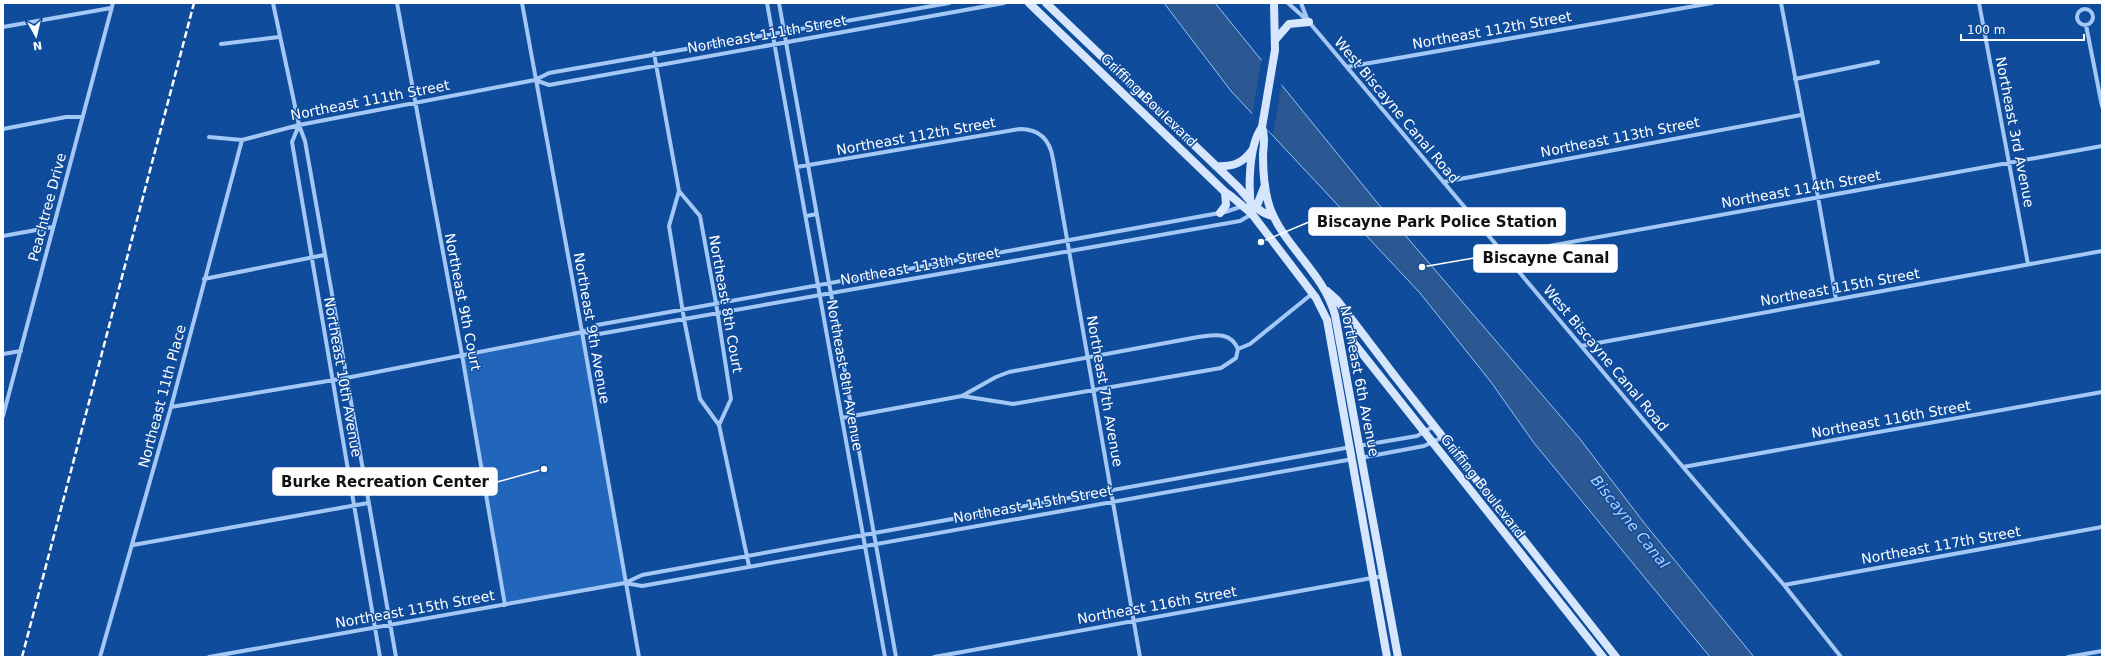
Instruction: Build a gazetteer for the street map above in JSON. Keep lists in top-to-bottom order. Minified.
{"streets":{"street":["Northeast 112th Street","Northeast 111th Street","Griffing Boulevard","West Biscayne Canal Road","Northeast 3rd Avenue","Northeast 113th Street","Northeast 114th Street","Peachtree Drive","Northeast 115th Street","Northeast 9th Court","Northeast 8th Court","Northeast 9th Avenue","Northeast 8th Avenue","Northeast 10th Avenue","Northeast 6th Avenue","Northeast 7th Avenue","Northeast 11th Place","Northeast 116th Street","Northeast 117th Street"]},"crossings":[["Northeast 112th Street","West Biscayne Canal Road"],["Northeast 112th Street","Northeast 8th Avenue"],["Northeast 112th Street","Northeast 7th Avenue"],["Northeast 111th Street","Northeast 9th Court"],["Northeast 111th Street","Northeast 9th Avenue"],["Northeast 111th Street","Northeast 8th Avenue"],["Northeast 111th Street","Northeast 10th Avenue"],["Northeast 111th Street","Northeast 11th Place"],["Griffing Boulevard","Northeast 113th Street"],["Griffing Boulevard","Northeast 115th Street"],["Griffing Boulevard","Northeast 6th Avenue"],["West Biscayne Canal Road","Northeast 113th Street"],["West Biscayne Canal Road","Northeast 114th Street"],["West Biscayne Canal Road","Northeast 115th Street"],["West Biscayne Canal Road","Northeast 116th Street"],["West Biscayne Canal Road","Northeast 117th Street"],["Northeast 3rd Avenue","Northeast 114th Street"],["Northeast 3rd Avenue","Northeast 115th Street"],["Northeast 113th Street","Northeast 9th Court"],["Northeast 113th Street","Northeast 8th Court"],["Northeast 113th Street","Northeast 9th Avenue"],["Northeast 113th Street","Northeast 8th Avenue"],["Northeast 113th Street","Northeast 10th Avenue"],["Northeast 113th Street","Northeast 6th Avenue"],["Northeast 113th Street","Northeast 7th Avenue"],["Northeast 113th Street","Northeast 11th Place"],["Northeast 115th Street","Northeast 9th Court"],["Northeast 115th Street","Northeast 9th Avenue"],["Northeast 115th Street","Northeast 8th Avenue"],["Northeast 115th Street","Northeast 10th Avenue"],["Northeast 115th Street","Northeast 6th Avenue"],["Northeast 115th Street","Northeast 7th Avenue"],["Northeast 6th Avenue","Northeast 116th Street"],["Northeast 7th Avenue","Northeast 116th Street"]],"water":["Biscayne Canal"],"places":["Biscayne Park Police Station","Biscayne Canal","Burke Recreation Center"],"scale_bar":"100 m","north":"bottom"}
